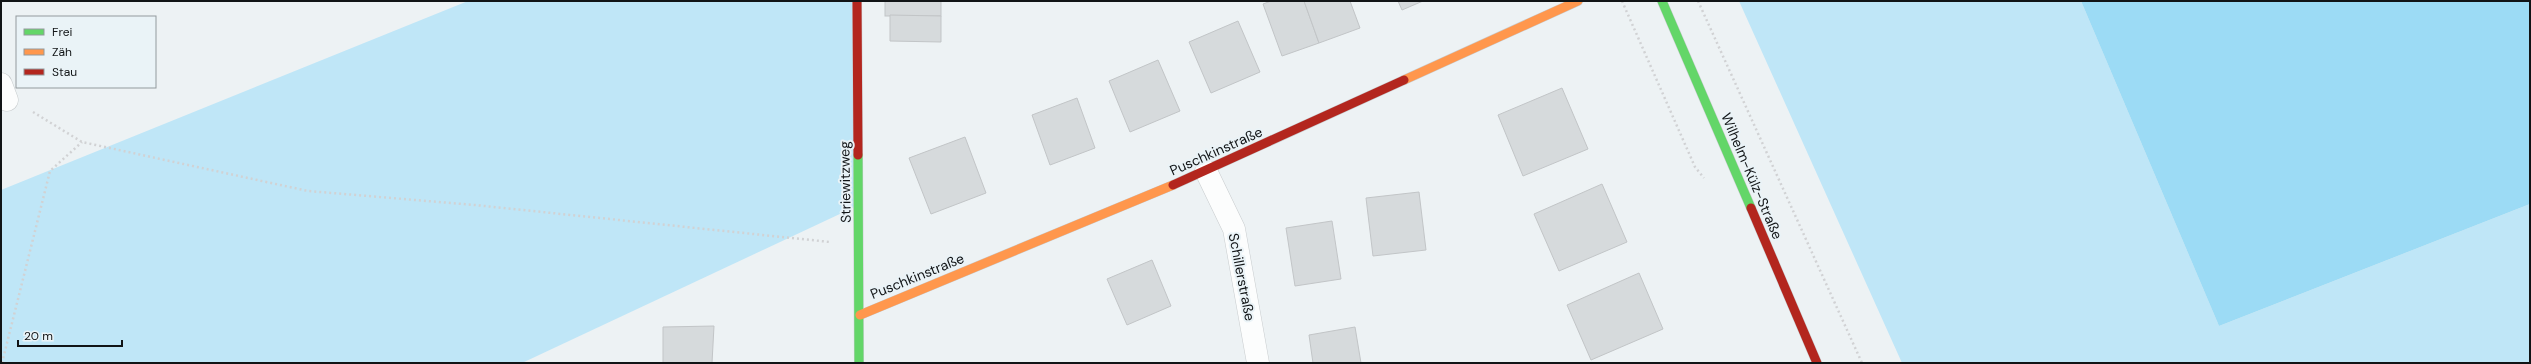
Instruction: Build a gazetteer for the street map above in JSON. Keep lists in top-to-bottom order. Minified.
{"streets":{"street":["Puschkinstraße","Wilhelm-Külz-Straße","Striewitzweg","Schillerstraße"]},"crossings":[["Puschkinstraße","Striewitzweg"],["Puschkinstraße","Schillerstraße"]],"legend":["Frei","Zäh","Stau"],"scale_bar":"20 m"}
